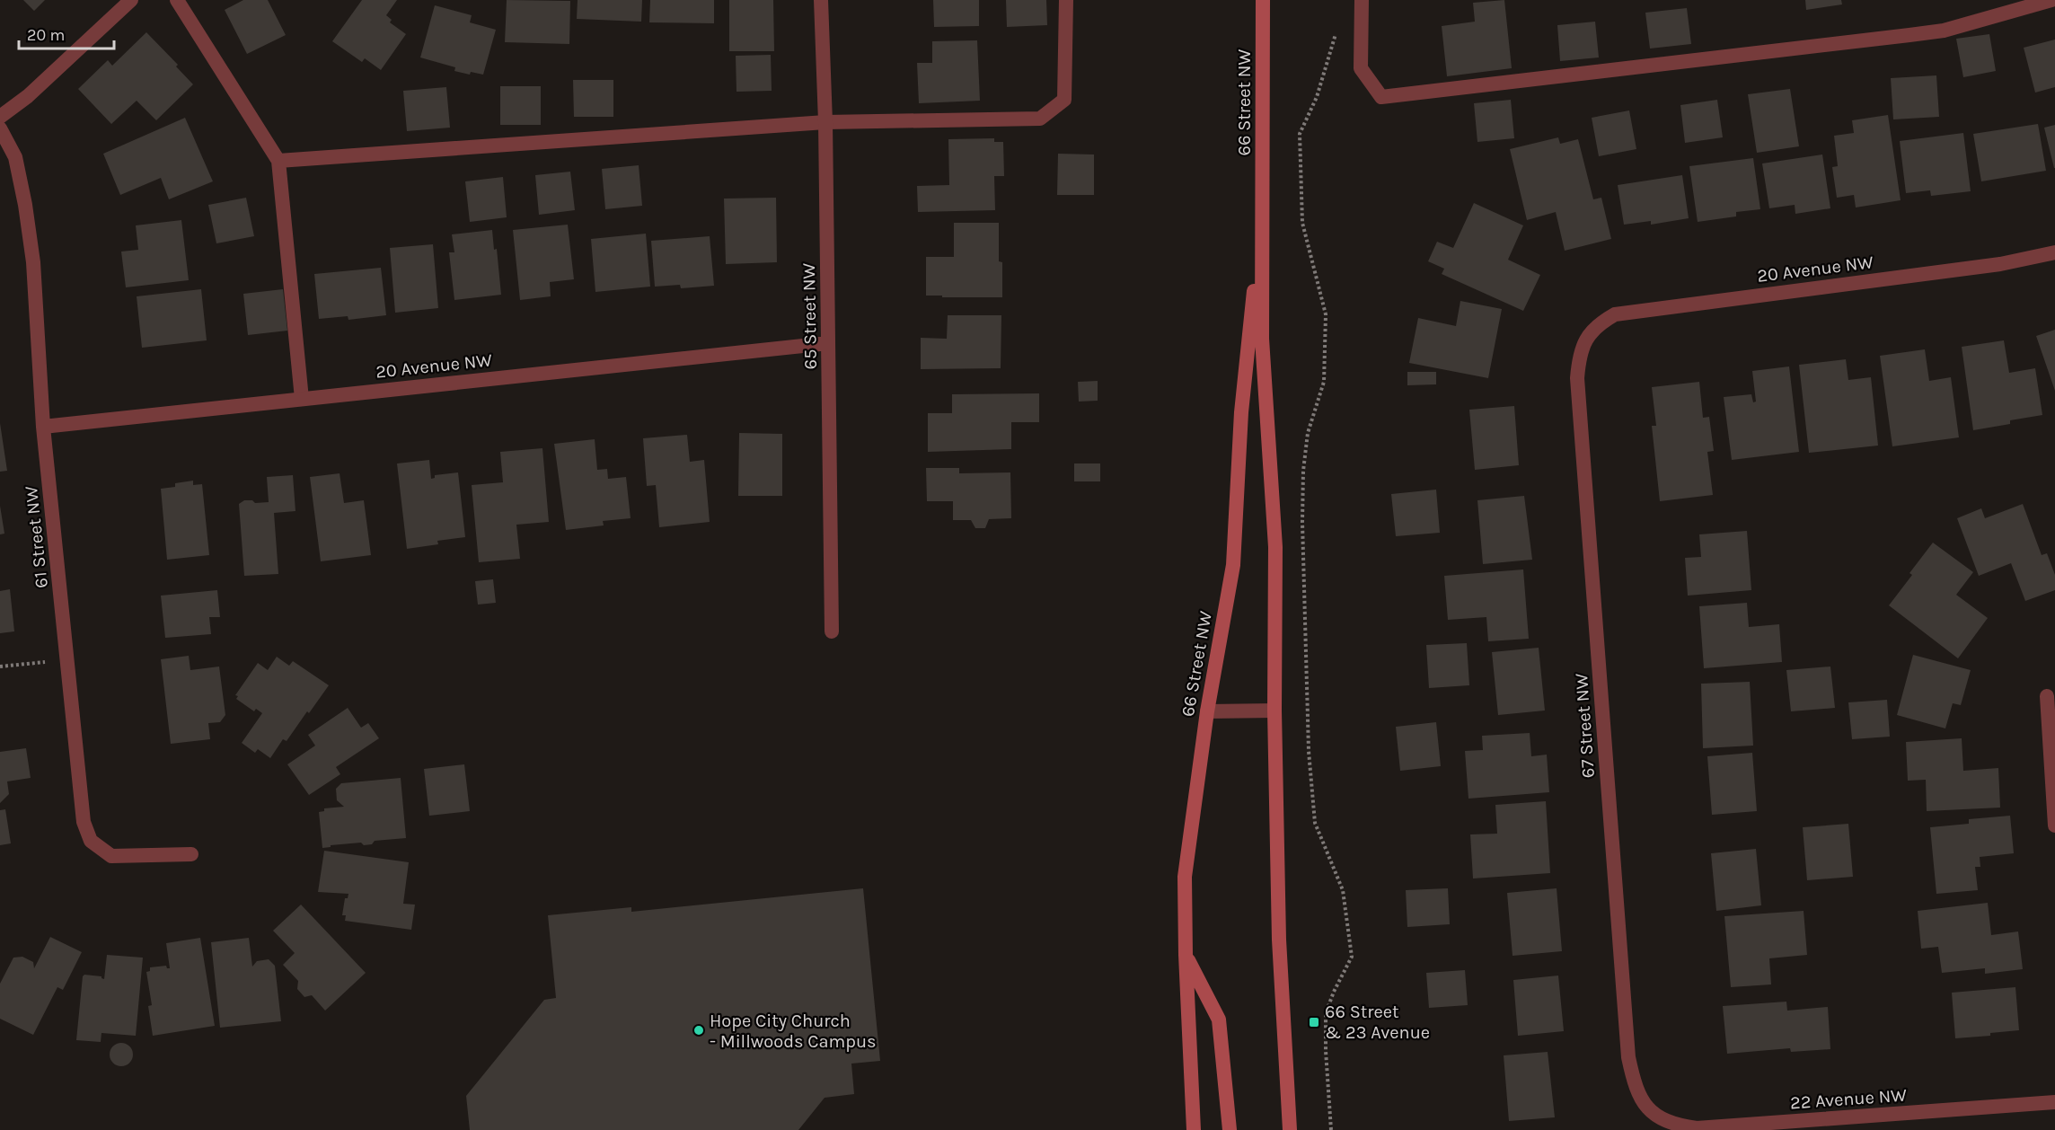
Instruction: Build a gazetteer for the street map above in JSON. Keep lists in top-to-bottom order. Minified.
{"streets":{"main road":["66 Street NW"],"street":["20 Avenue NW","65 Street NW","61 Street NW","67 Street NW","22 Avenue NW"]},"crossings":[["20 Avenue NW","65 Street NW"],["20 Avenue NW","61 Street NW"],["20 Avenue NW","67 Street NW"],["67 Street NW","22 Avenue NW"]],"places":{"transit":["66 Street & 23 Avenue"],"other":["Hope City Church - Millwoods Campus"]},"scale_bar":"20 m"}
